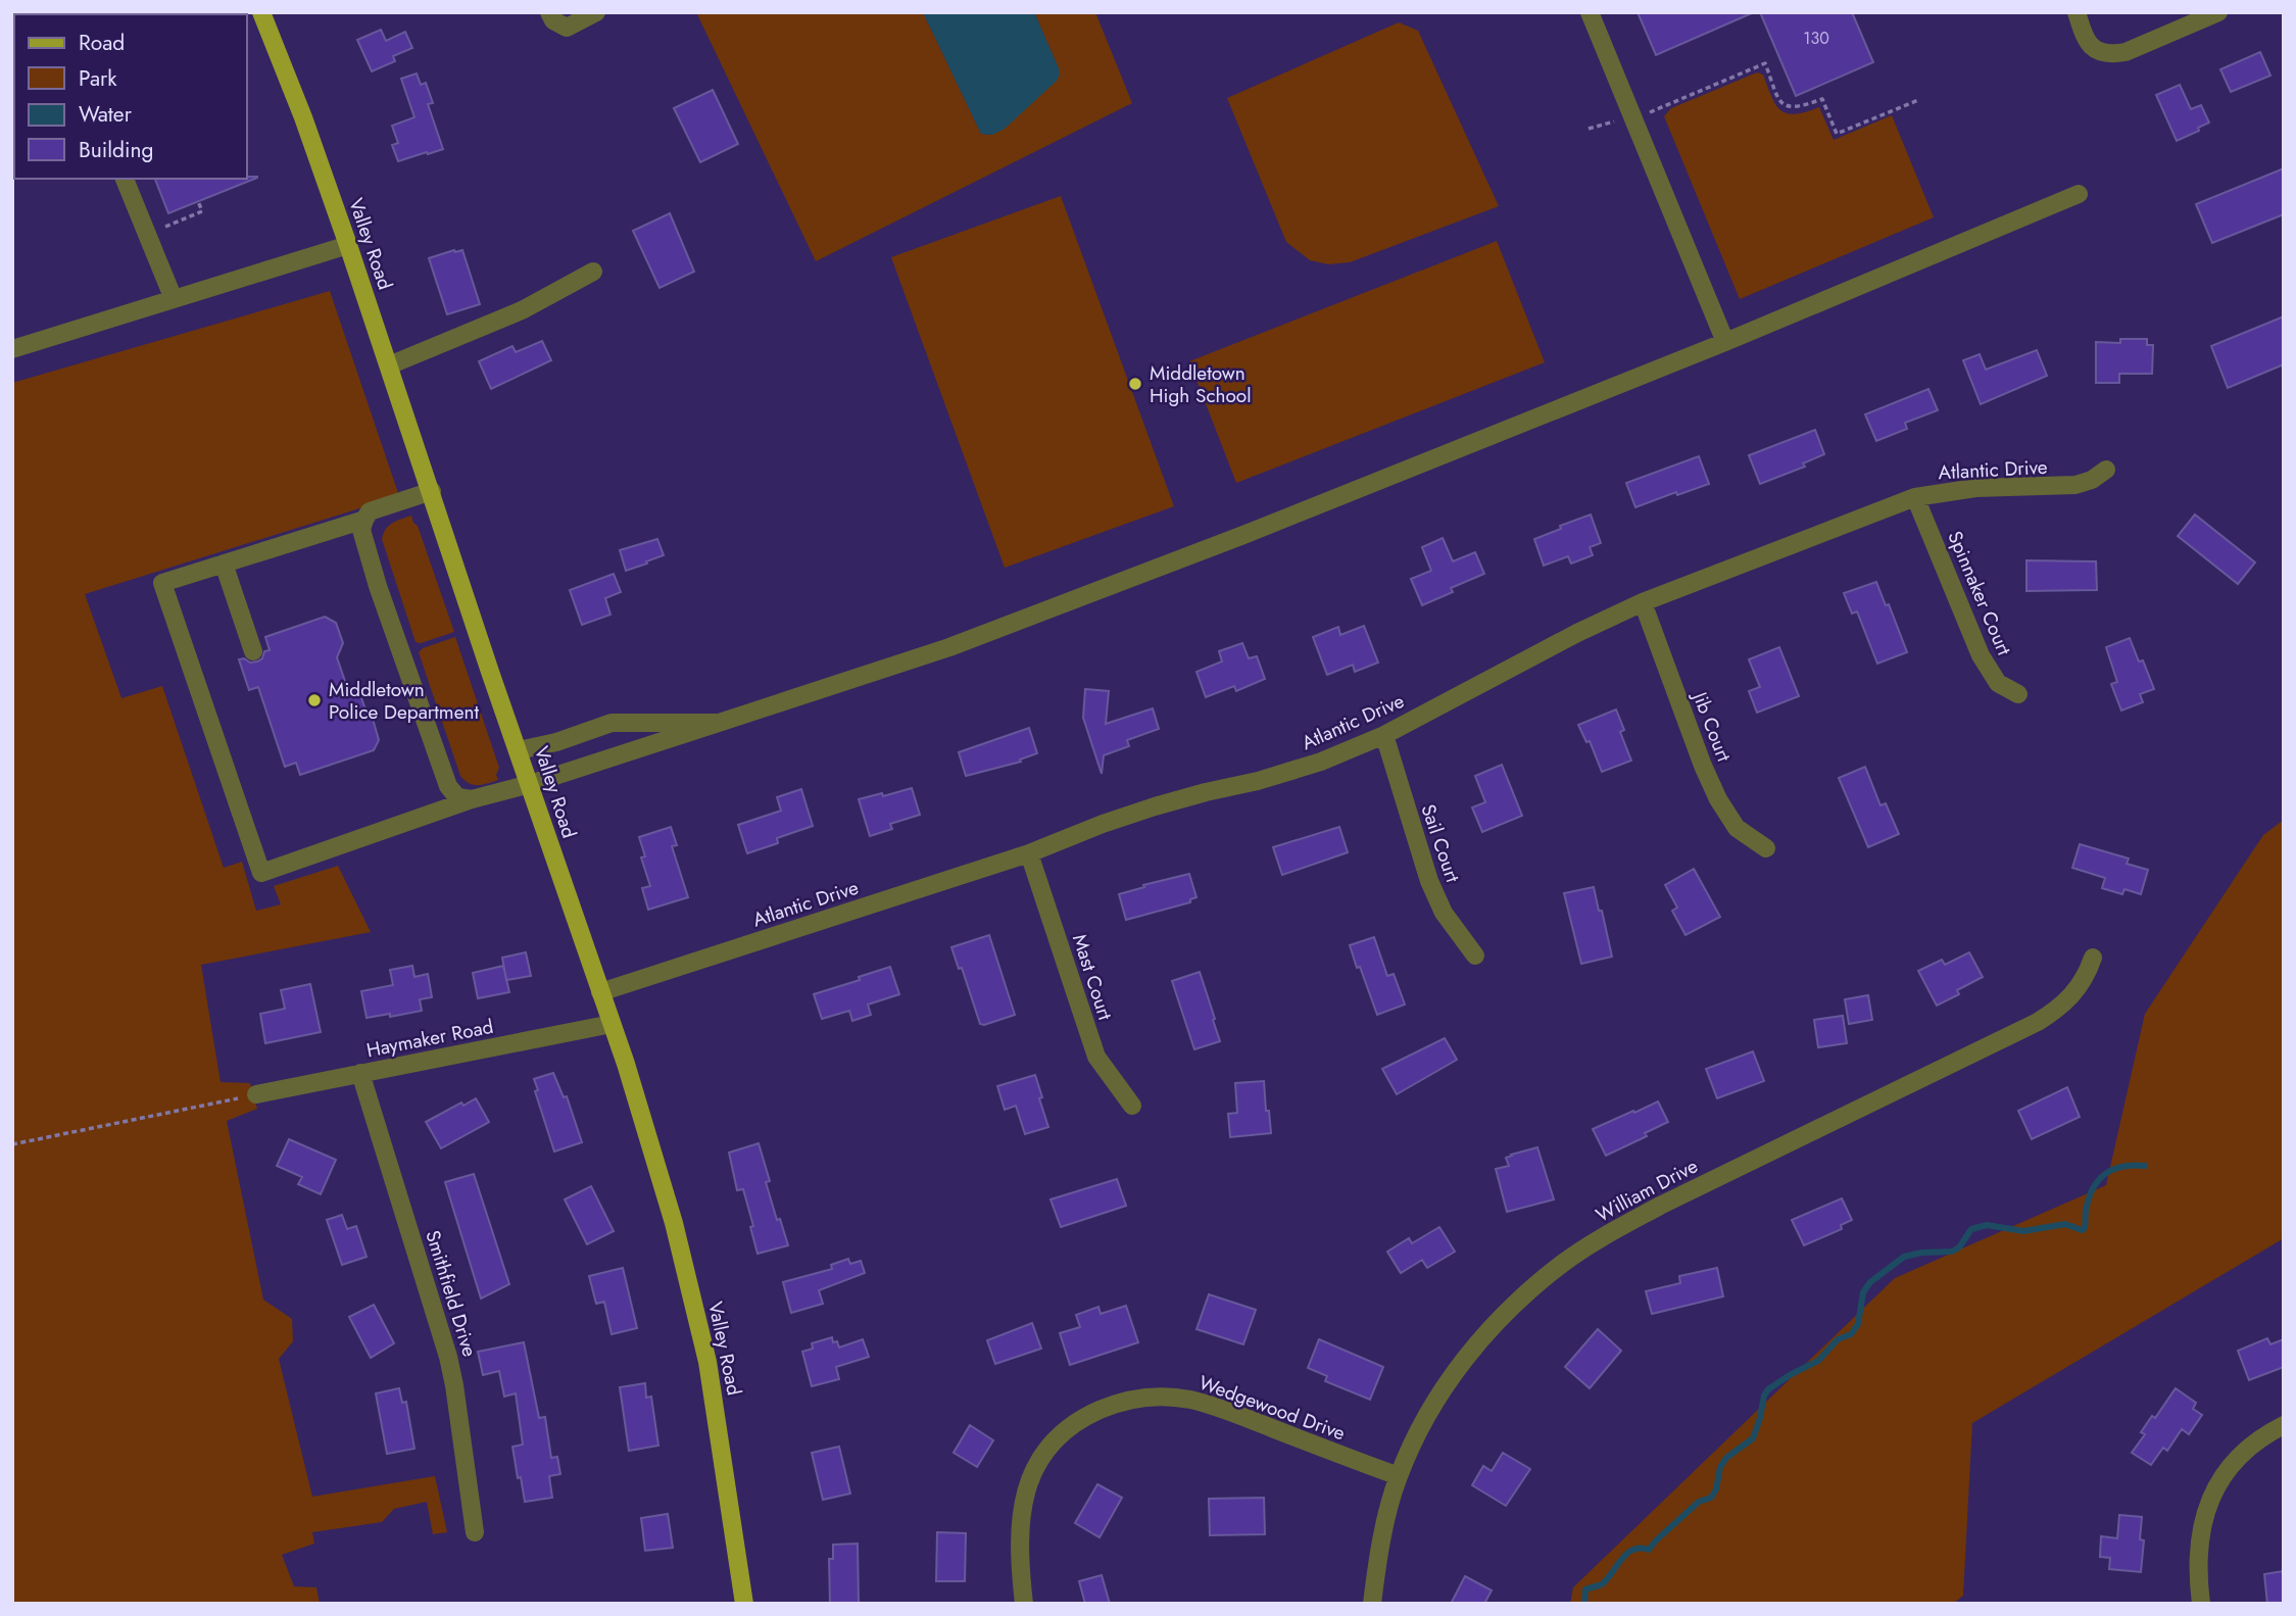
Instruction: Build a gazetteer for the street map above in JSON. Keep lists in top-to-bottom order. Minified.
{"streets":{"main road":["Valley Road"],"street":["Atlantic Drive","Spinnaker Court","Jib Court","Sail Court","Mast Court","Haymaker Road","William Drive","Smithfield Drive","Wedgewood Drive"]},"crossings":[["Valley Road","Atlantic Drive"],["Valley Road","Haymaker Road"],["Atlantic Drive","Spinnaker Court"],["Atlantic Drive","Jib Court"],["Atlantic Drive","Sail Court"],["Atlantic Drive","Mast Court"],["Haymaker Road","Smithfield Drive"],["William Drive","Wedgewood Drive"]],"places":["Middletown High School","Middletown Police Department"],"house_numbers":["130"],"legend":["Road","Park","Water","Building"]}
